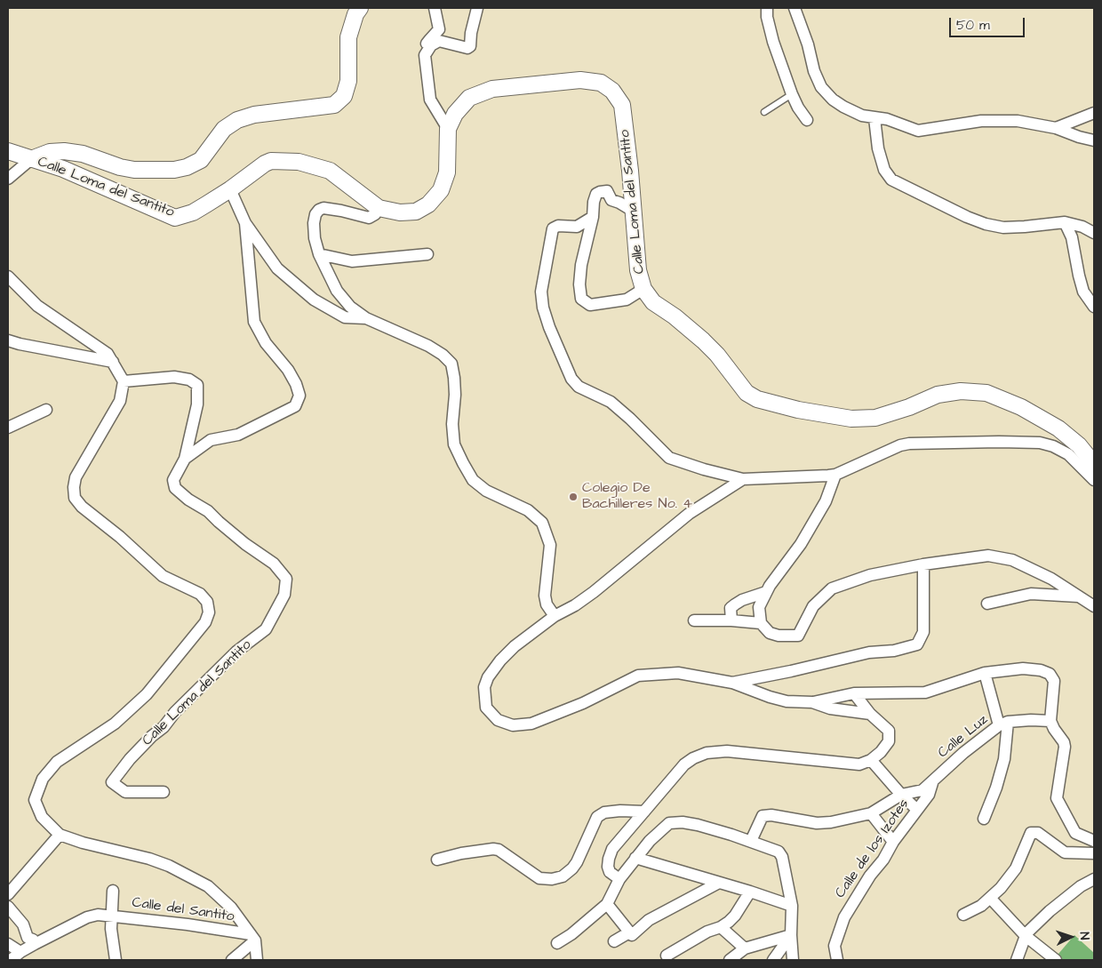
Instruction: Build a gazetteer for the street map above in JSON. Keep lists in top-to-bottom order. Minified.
{"streets":{"main road":["Calle Loma del Santito"],"street":["Calle Luz","Calle de los Izotes","Calle del Santito"]},"crossings":[["Calle Luz","Calle de los Izotes"]],"places":["Colegio De Bachilleres No. 4"],"scale_bar":"50 m","north":"right"}
